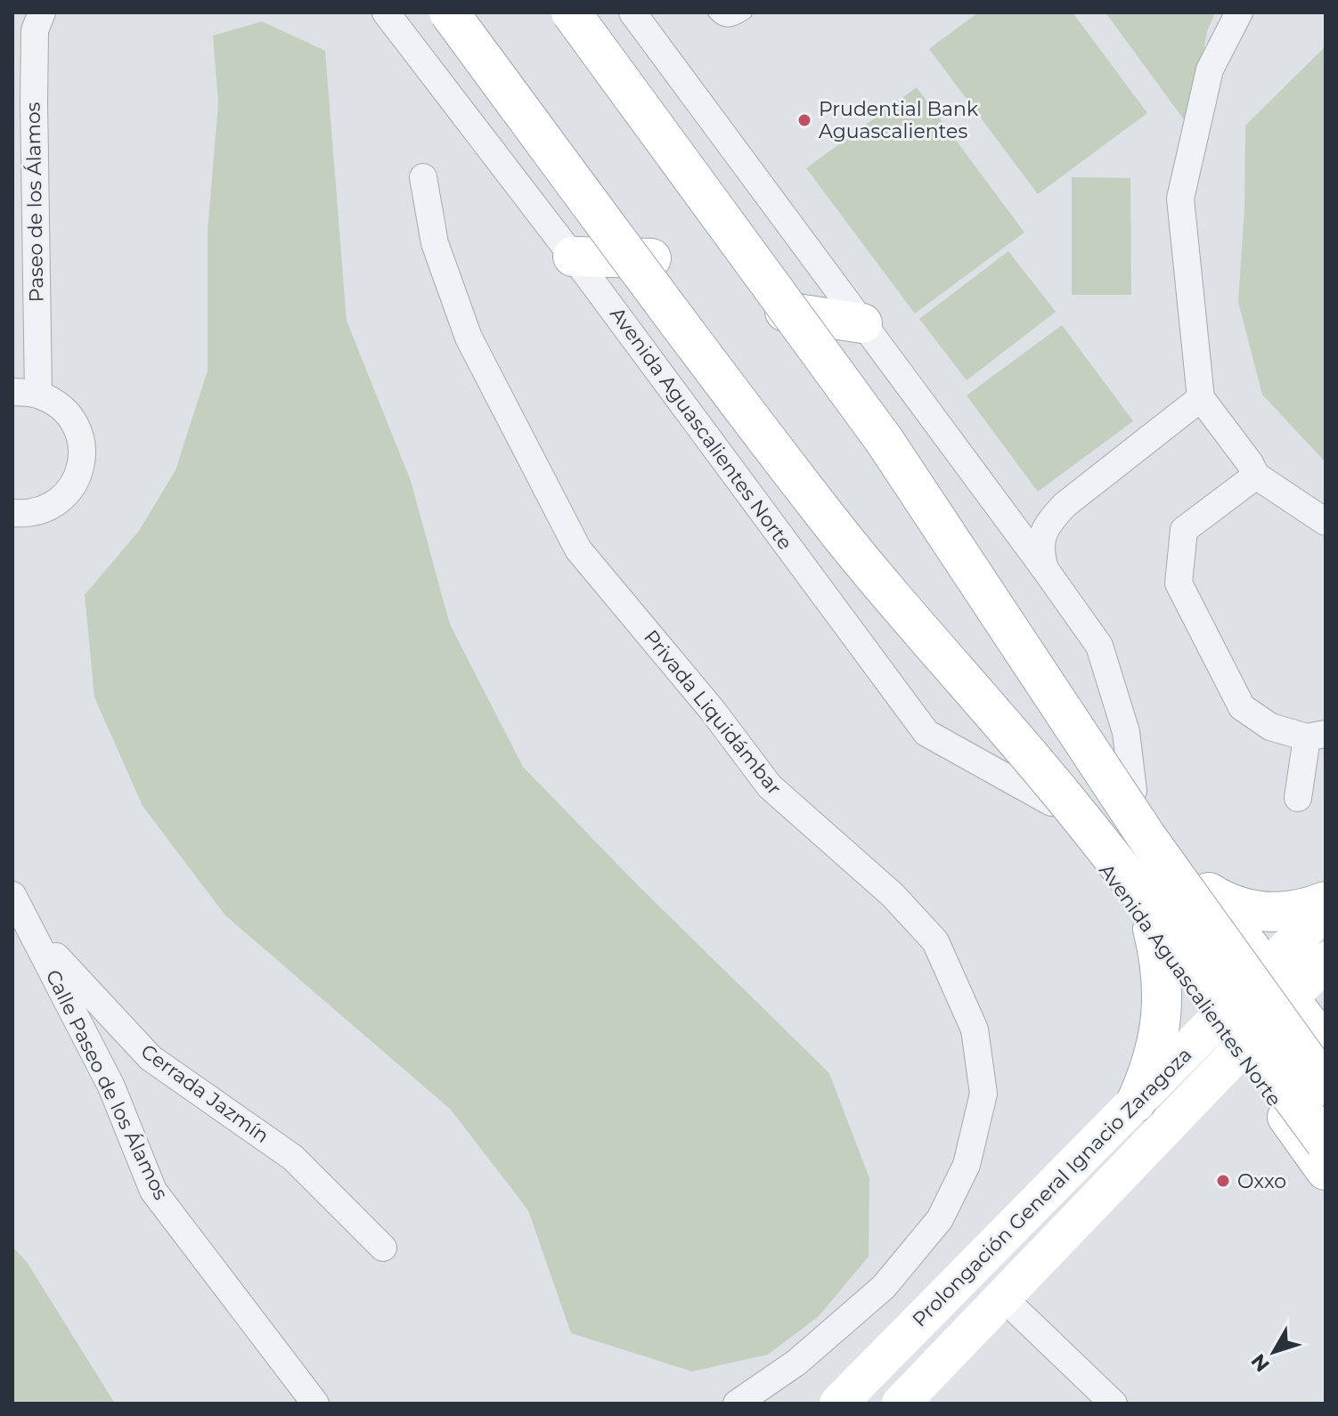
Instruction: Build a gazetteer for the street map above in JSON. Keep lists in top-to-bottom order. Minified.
{"streets":{"main road":["Avenida Aguascalientes Norte"],"street":["Paseo de los Álamos","Privada Liquidámbar","Calle Paseo de los Álamos","Cerrada Jazmín","Prolongación General Ignacio Zaragoza"]},"crossings":[["Avenida Aguascalientes Norte","Prolongación General Ignacio Zaragoza"],["Calle Paseo de los Álamos","Cerrada Jazmín"]],"places":["Prudential Bank Aguascalientes","Oxxo"],"north":"bottom left"}
